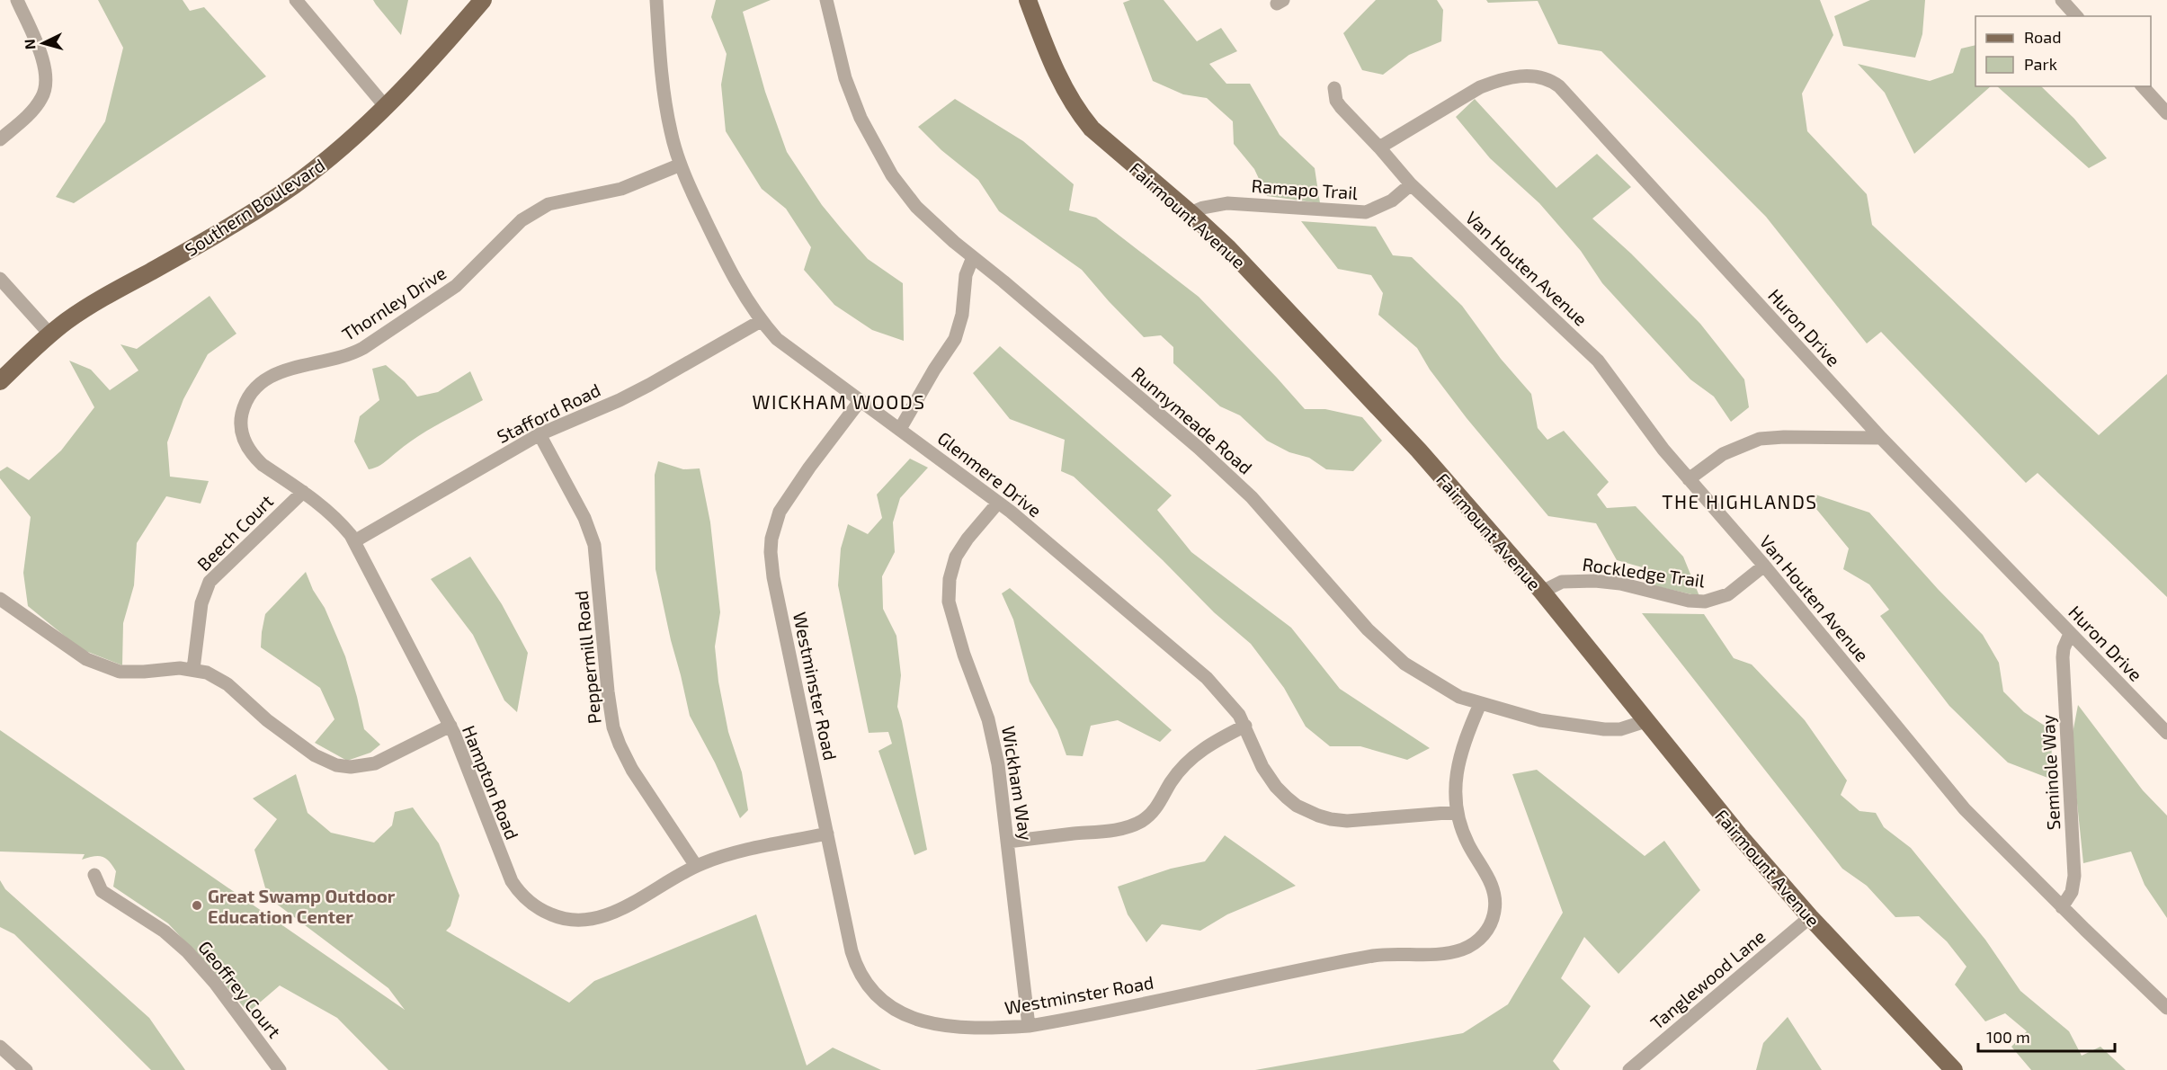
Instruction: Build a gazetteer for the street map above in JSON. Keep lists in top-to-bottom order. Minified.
{"streets":{"main road":["Southern Boulevard","Fairmount Avenue"],"street":["Ramapo Trail","Van Houten Avenue","Thornley Drive","Huron Drive","Stafford Road","Runnymeade Road","Glenmere Drive","Beech Court","Rockledge Trail","Peppermill Road","Westminster Road","Seminole Way","Hampton Road","Wickham Way","Tanglewood Lane","Geoffrey Court"]},"crossings":[["Ramapo Trail","Fairmount Avenue"],["Ramapo Trail","Van Houten Avenue"],["Fairmount Avenue","Runnymeade Road"],["Fairmount Avenue","Rockledge Trail"],["Fairmount Avenue","Tanglewood Lane"],["Van Houten Avenue","Huron Drive"],["Van Houten Avenue","Rockledge Trail"],["Van Houten Avenue","Seminole Way"],["Thornley Drive","Stafford Road"],["Thornley Drive","Glenmere Drive"],["Thornley Drive","Beech Court"],["Thornley Drive","Hampton Road"],["Huron Drive","Seminole Way"],["Stafford Road","Glenmere Drive"],["Stafford Road","Peppermill Road"],["Runnymeade Road","Westminster Road"],["Glenmere Drive","Westminster Road"],["Glenmere Drive","Wickham Way"],["Beech Court","Hampton Road"],["Peppermill Road","Hampton Road"],["Westminster Road","Hampton Road"],["Westminster Road","Wickham Way"]],"districts":["WICKHAM WOODS","THE HIGHLANDS"],"places":["Great Swamp Outdoor Education Center"],"legend":["Road","Park"],"scale_bar":"100 m","north":"left"}
